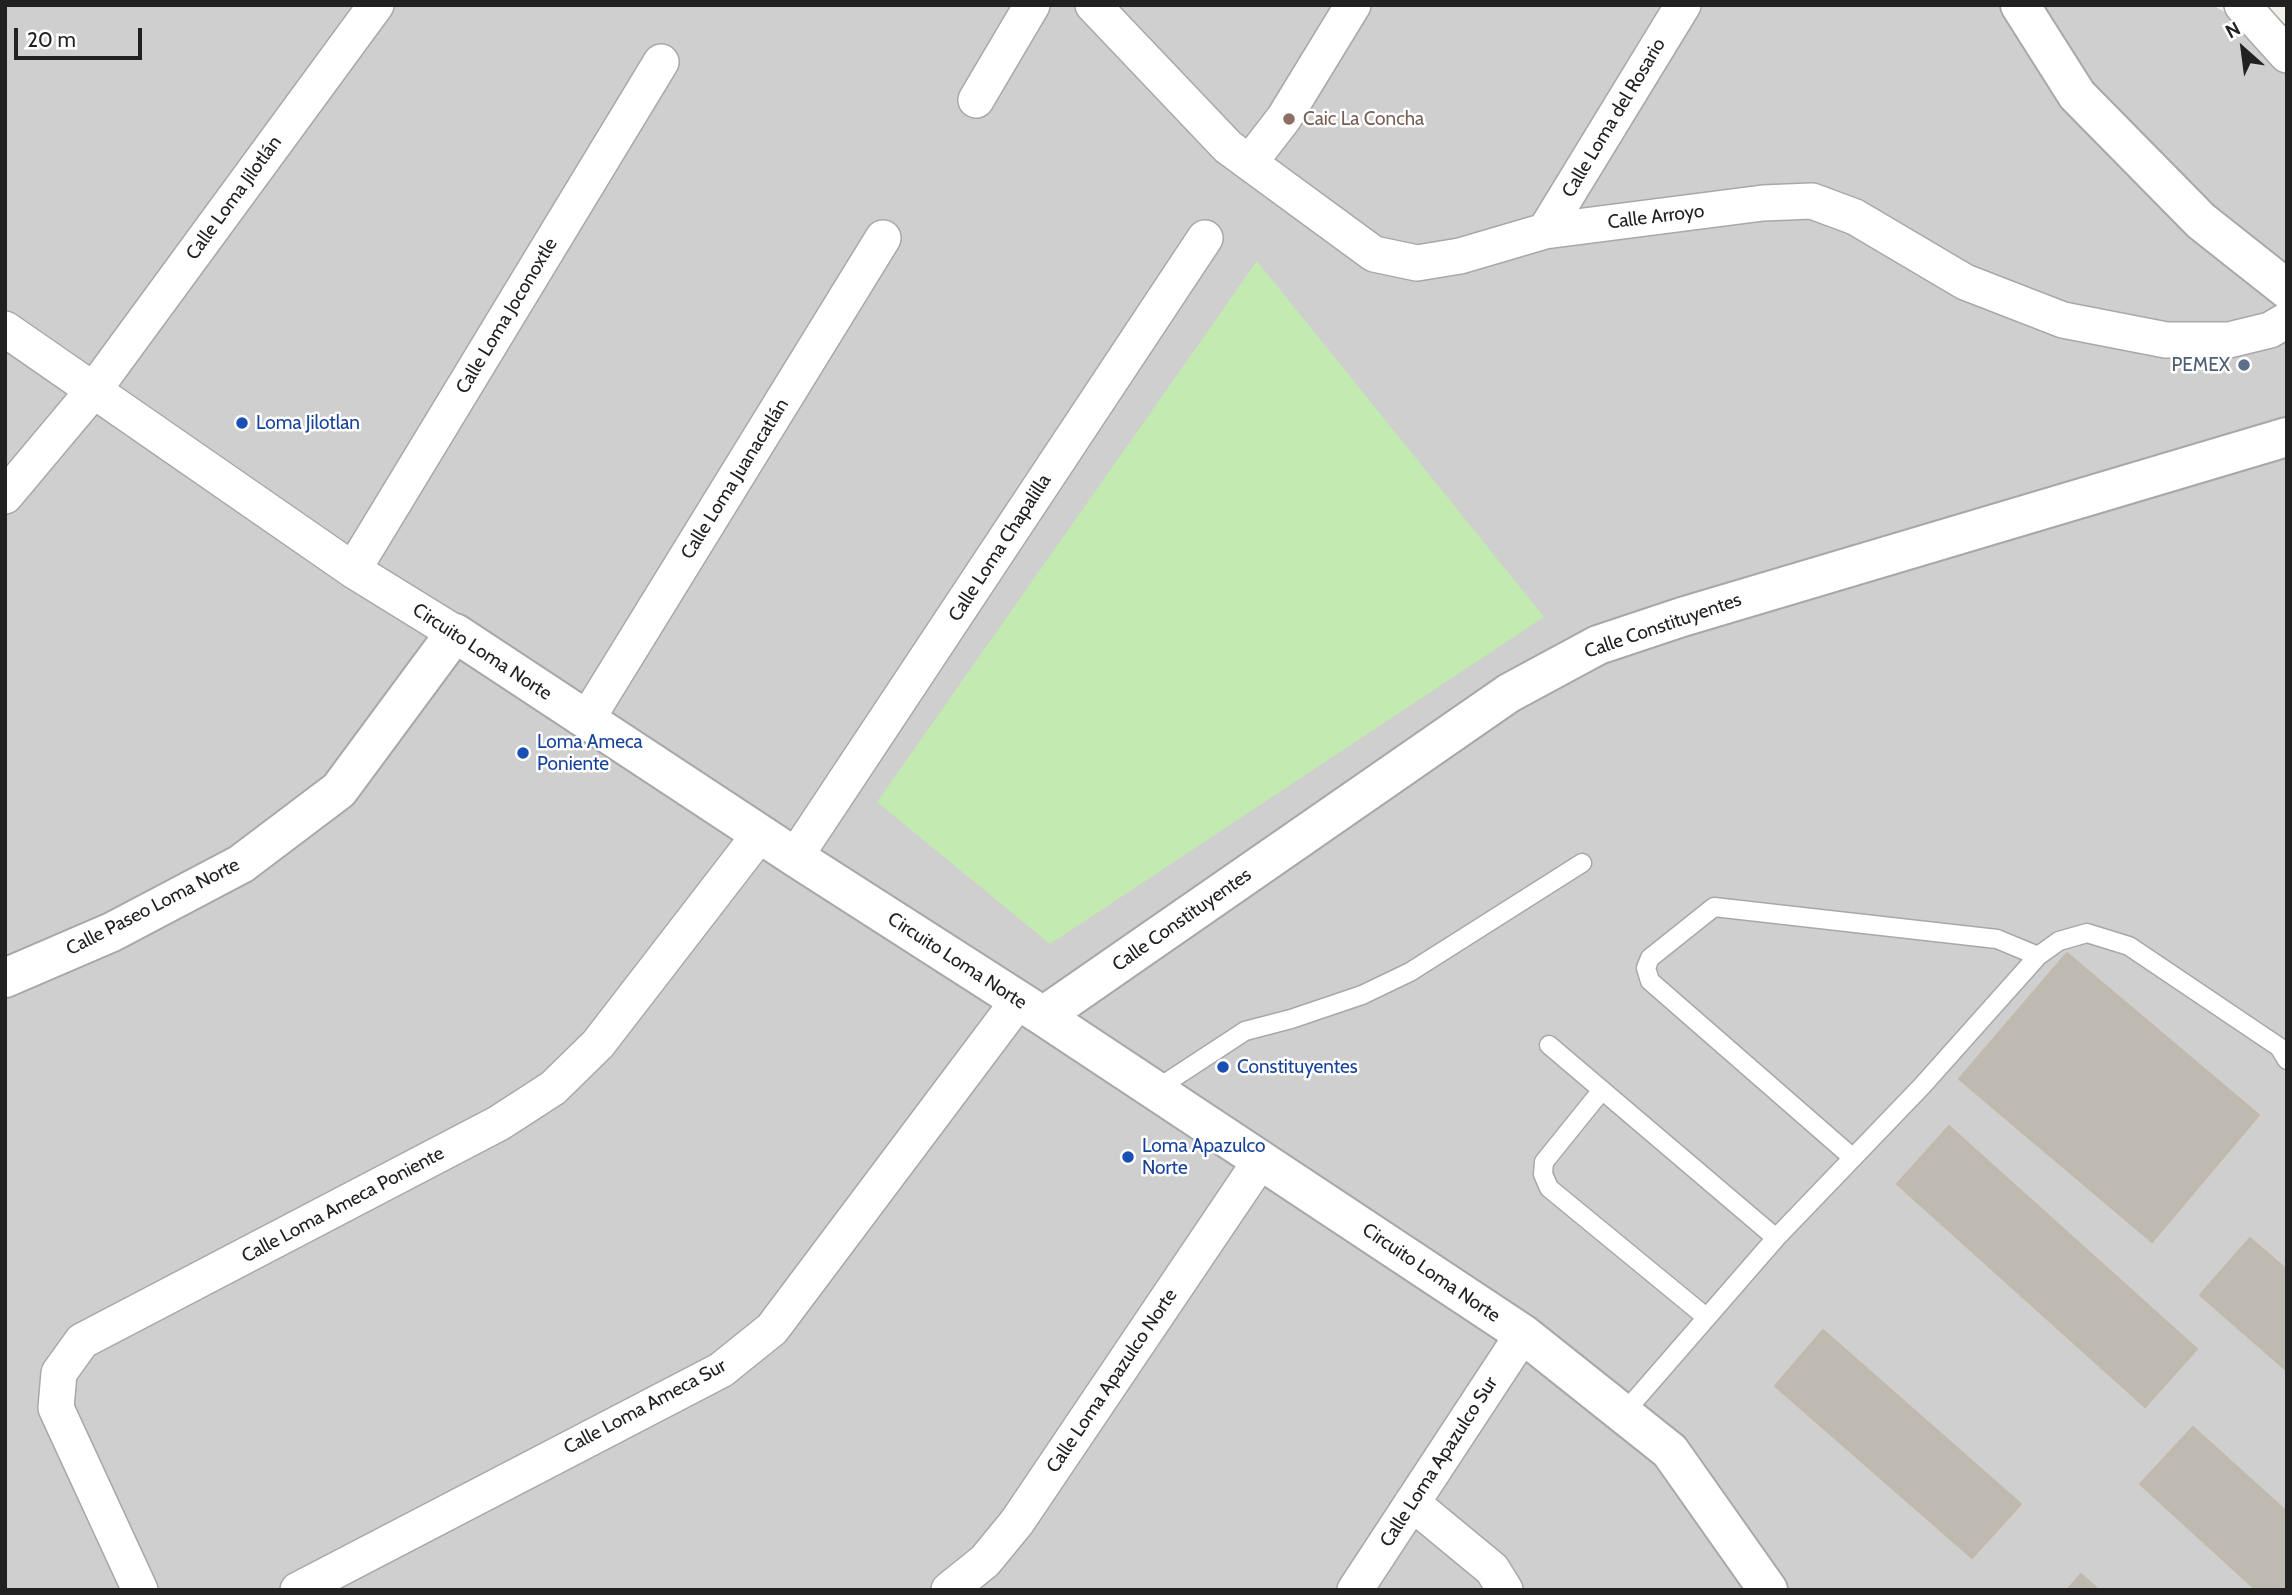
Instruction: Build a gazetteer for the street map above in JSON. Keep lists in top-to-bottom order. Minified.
{"streets":{"street":["Calle Loma del Rosario","Calle Loma Jilotlán","Calle Arroyo","Calle Loma Joconoxtle","Calle Loma Juanacatlán","Calle Loma Chapalilla","Calle Constituyentes","Circuito Loma Norte","Calle Paseo Loma Norte","Calle Loma Ameca Poniente","Calle Loma Apazulco Norte","Calle Loma Ameca Sur","Calle Loma Apazulco Sur"]},"crossings":[["Calle Loma del Rosario","Calle Arroyo"],["Calle Loma Jilotlán","Circuito Loma Norte"],["Calle Loma Joconoxtle","Circuito Loma Norte"],["Calle Loma Juanacatlán","Circuito Loma Norte"],["Calle Loma Chapalilla","Circuito Loma Norte"],["Calle Constituyentes","Circuito Loma Norte"],["Calle Constituyentes","Calle Loma Ameca Sur"],["Circuito Loma Norte","Calle Paseo Loma Norte"],["Circuito Loma Norte","Calle Loma Ameca Poniente"],["Circuito Loma Norte","Calle Loma Apazulco Norte"],["Circuito Loma Norte","Calle Loma Ameca Sur"],["Circuito Loma Norte","Calle Loma Apazulco Sur"]],"places":["Caic La Concha","PEMEX","Loma Jilotlan","Loma Ameca Poniente","Constituyentes","Loma Apazulco Norte"],"scale_bar":"20 m","north":"top left"}
